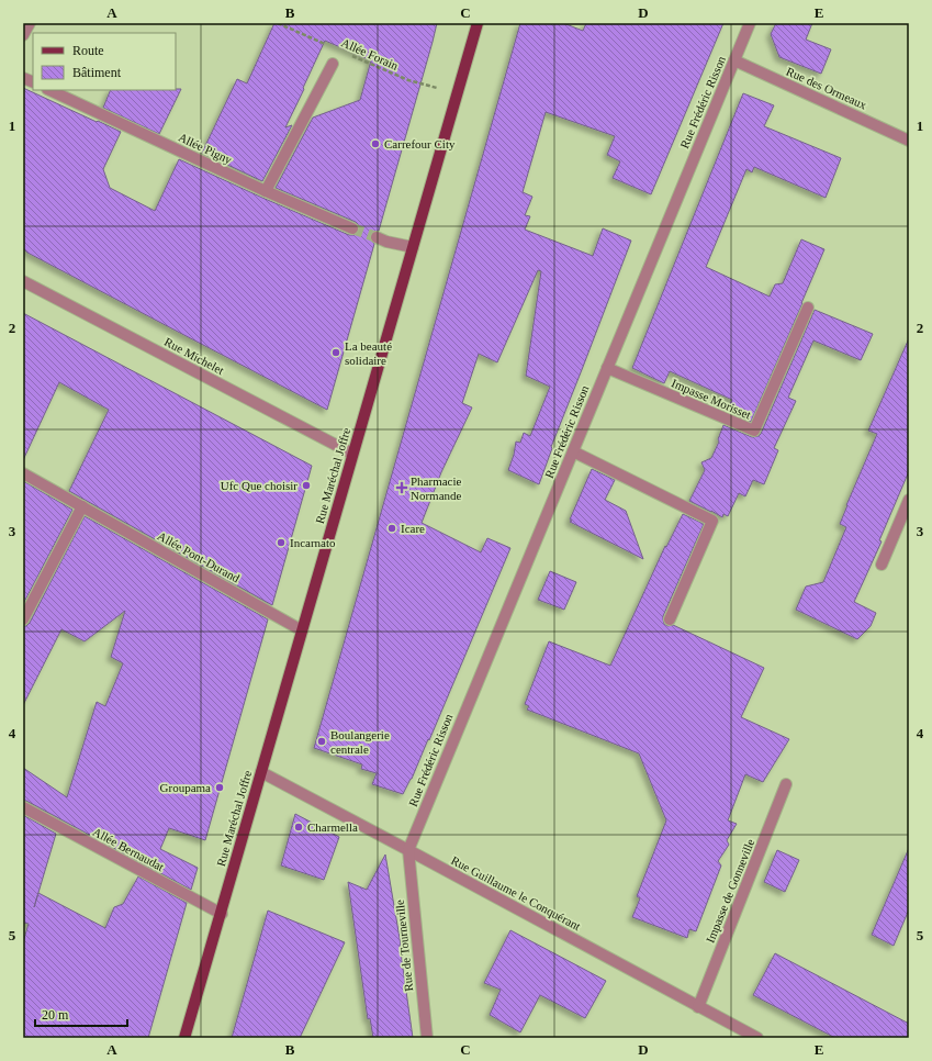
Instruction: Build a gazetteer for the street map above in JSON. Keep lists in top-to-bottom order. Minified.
{"streets":{"main road":["Rue Maréchal Joffre"],"street":["Rue des Ormeaux","Rue Frédéric Risson","Allée Pigny","Rue Michelet","Impasse Morisset","Allée Pont-Durand","Allée Bernaudat","Impasse de Gonneville","Rue Guillaume le Conquérant","Rue de Tourneville"],"path":["Allée Forain"]},"crossings":[["Allée Forain","Rue Maréchal Joffre"],["Rue des Ormeaux","Rue Frédéric Risson"],["Rue Frédéric Risson","Impasse Morisset"],["Rue Frédéric Risson","Rue Guillaume le Conquérant"],["Rue Frédéric Risson","Rue de Tourneville"],["Rue Michelet","Rue Maréchal Joffre"],["Rue Maréchal Joffre","Allée Pont-Durand"],["Rue Maréchal Joffre","Allée Bernaudat"],["Rue Maréchal Joffre","Rue Guillaume le Conquérant"],["Impasse de Gonneville","Rue Guillaume le Conquérant"],["Rue Guillaume le Conquérant","Rue de Tourneville"]],"places":{"other":["Carrefour City","La beauté solidaire","Ufc Que choisir","Icare","Incarnato","Boulangerie centrale","Groupama","Charmella"],"health":["Pharmacie Normande"]},"legend":["Route","Bâtiment"],"scale_bar":"20 m","grid":{"columns":["A","B","C","D","E"],"rows":["1","2","3","4","5"]}}
